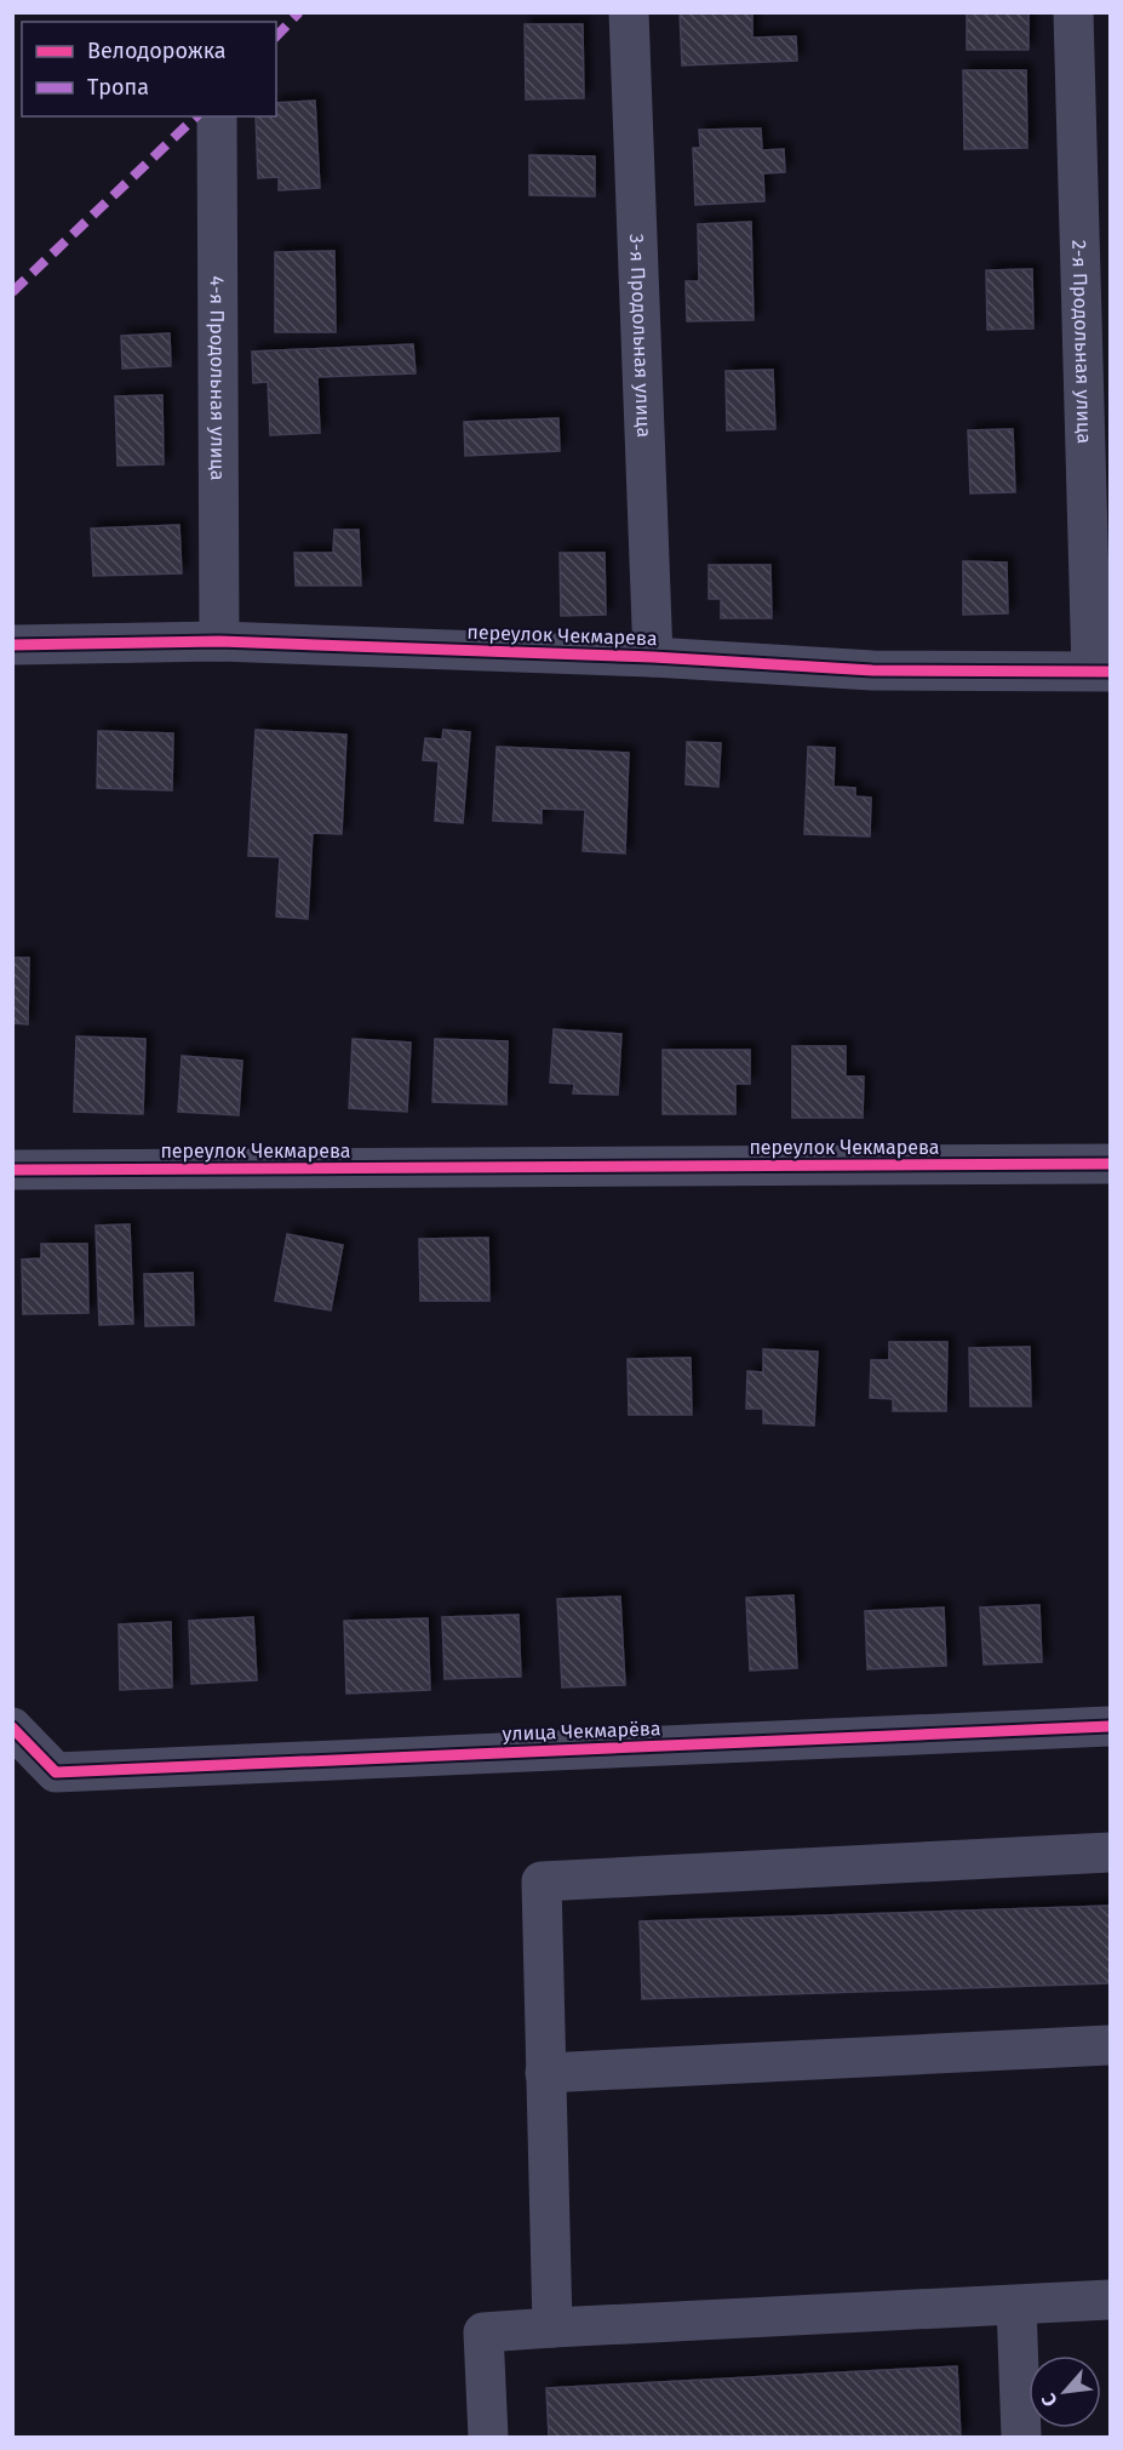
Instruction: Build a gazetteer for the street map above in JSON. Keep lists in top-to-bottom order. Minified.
{"streets":{"street":["3-я Продольная улица","2-я Продольная улица","4-я Продольная улица","переулок Чекмарева","улица Чекмарёва"]},"crossings":[["3-я Продольная улица","переулок Чекмарева"],["2-я Продольная улица","переулок Чекмарева"],["4-я Продольная улица","переулок Чекмарева"]],"legend":["Велодорожка","Тропа"],"north":"bottom left"}
